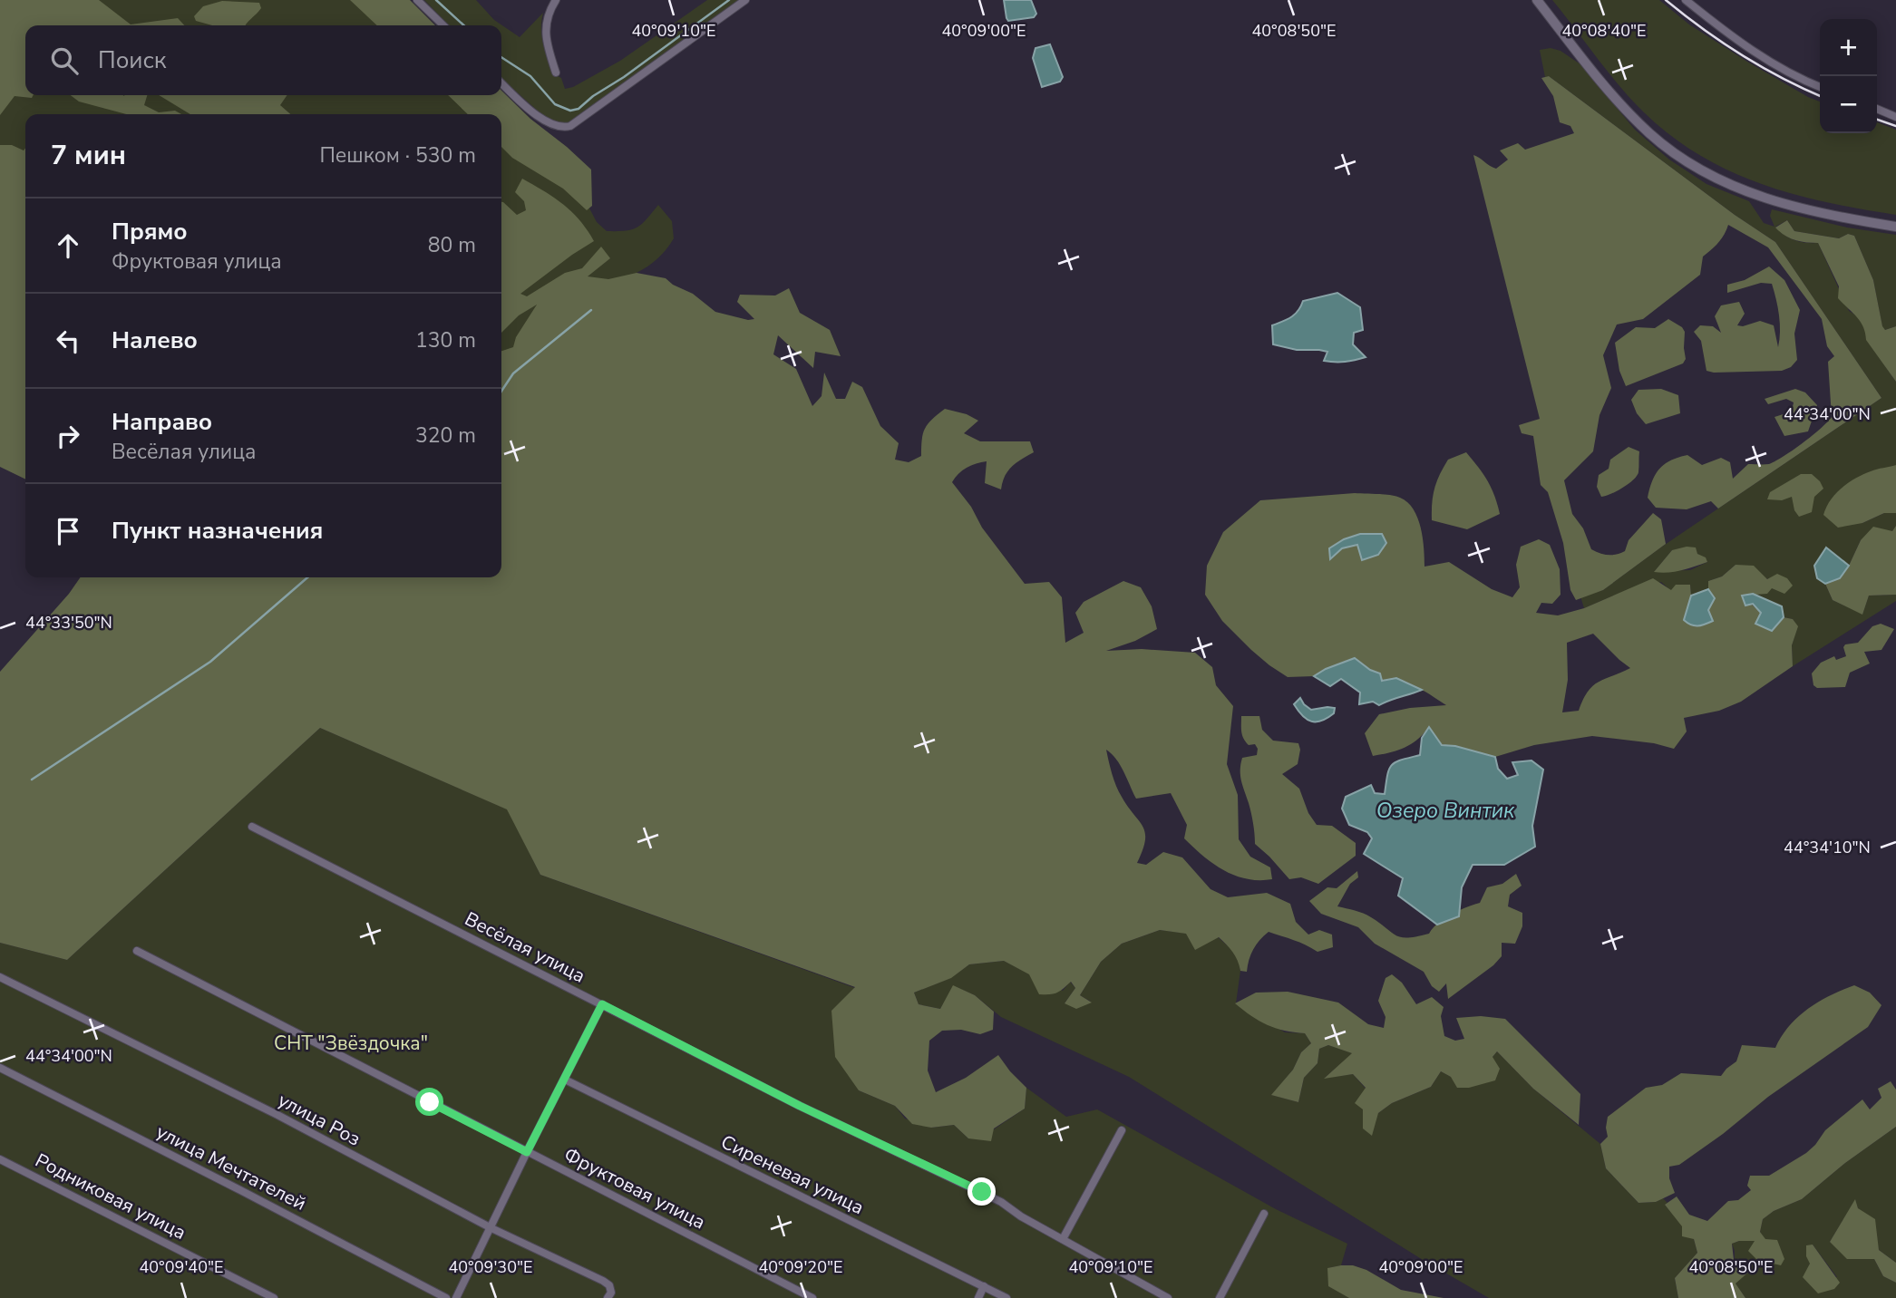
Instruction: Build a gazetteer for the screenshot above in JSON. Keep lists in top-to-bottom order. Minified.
{"streets":{"street":["Весёлая улица","улица Роз","улица Мечтателей","Сиреневая улица","Фруктовая улица","Родниковая улица"]},"water":["Озеро Винтик"],"parks":["СНТ \"Звёздочка\""],"page":{"map_buttons":["+","−"],"search":"Поиск","heading":["7 мин","Пешком · 530 m"],"list":[["Прямо","Фруктовая улица","80 m"],["Налево","130 m"],["Направо","Весёлая улица","320 m"],"Пункт назначения"]},"coordinates":["40°08'40\"E","40°09'10\"E","40°09'00\"E","40°08'50\"E","44°34'00\"N","44°33'50\"N","44°34'10\"N","40°09'40\"E","40°09'30\"E","40°09'20\"E"]}
